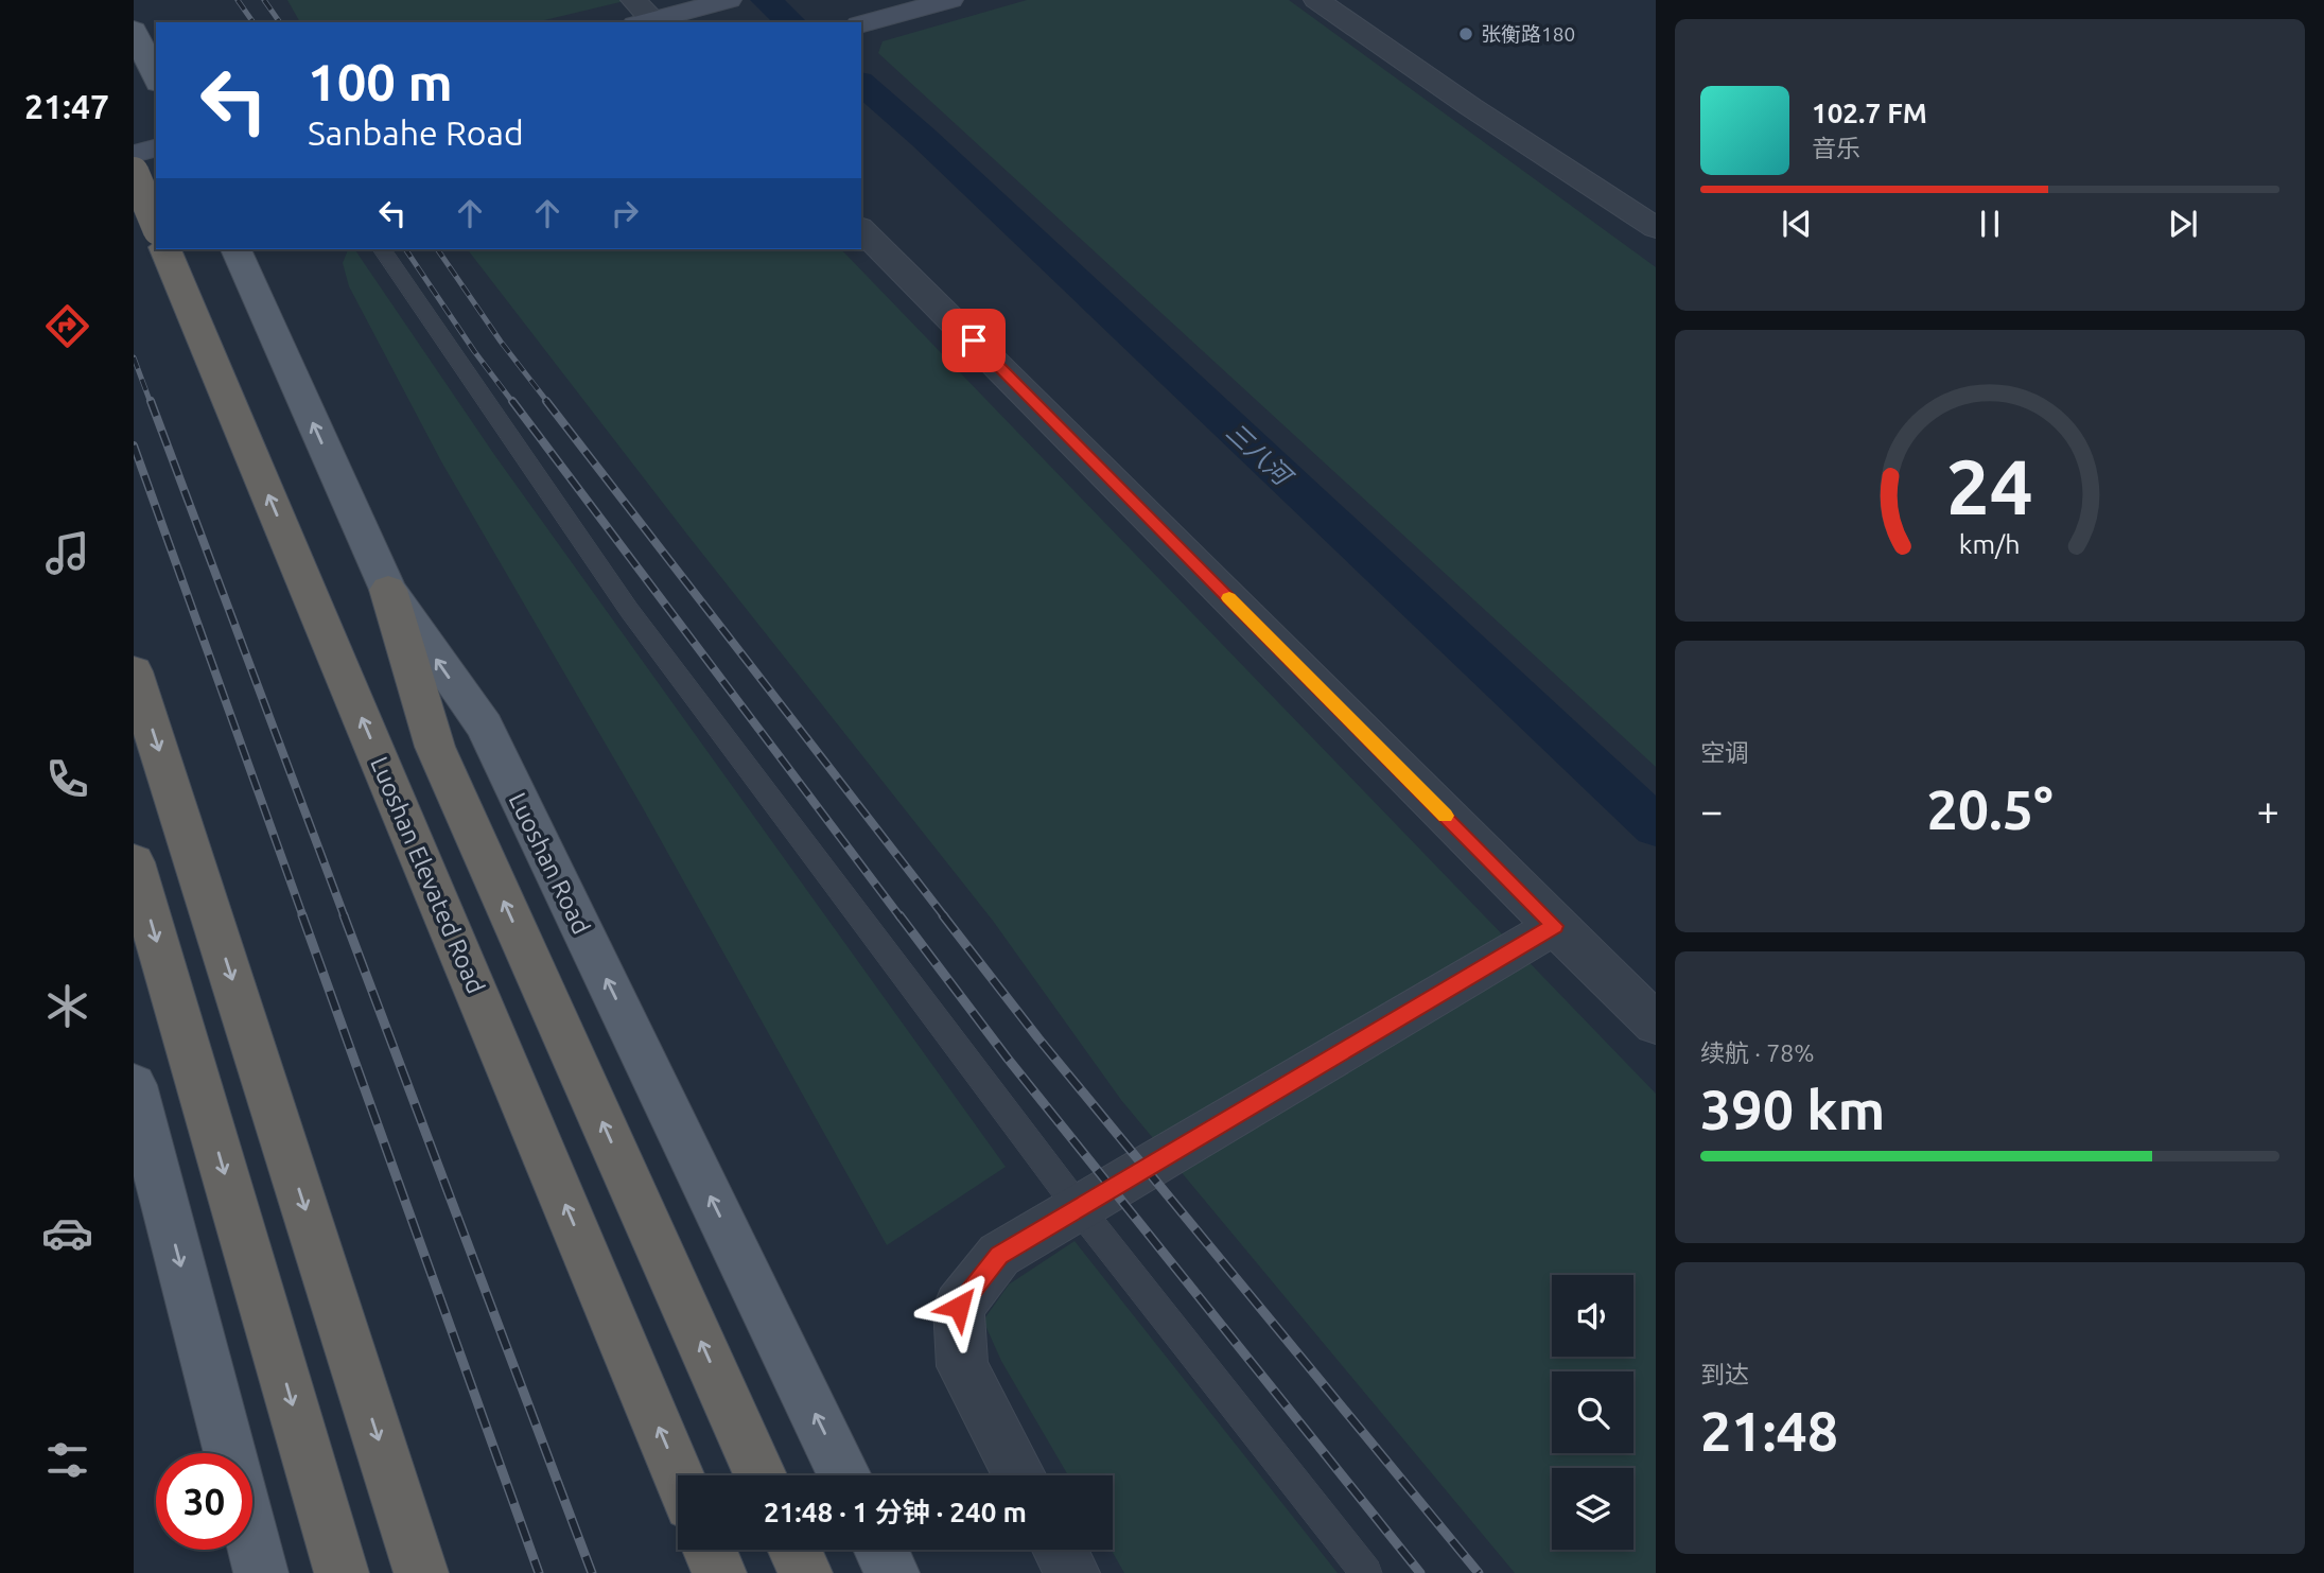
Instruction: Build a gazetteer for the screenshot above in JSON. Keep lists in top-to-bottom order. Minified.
{"streets":{"highway":["Luoshan Elevated Road"],"main road":["Luoshan Road"]},"one_way":["Luoshan Road"],"water":["三八河"],"places":["张衡路180"],"page":{"tabs":"21:47","turn":["100 m","Sanbahe Road"],"song":["102.7 FM","音乐"],"tile":["空调",["续航 · 78%","390 km"],["到达","21:48"]],"heat":["−","20.5°","+"],"limit":"30","trip":"21:48 · 1 分钟 · 240 m","gauge":["24","km/h"]}}
